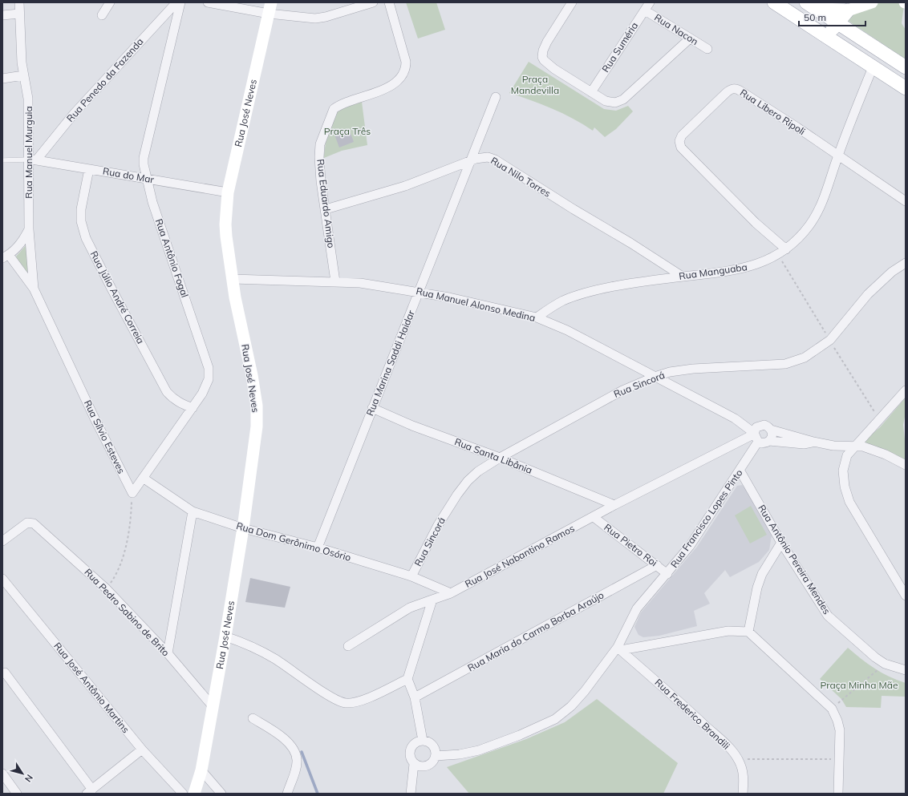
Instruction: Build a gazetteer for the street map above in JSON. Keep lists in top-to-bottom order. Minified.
{"streets":{"street":["Rua Nacon","Rua Suméria","Rua Penedo da Fazenda","Rua Libero Ripoli","Rua José Neves","Rua Manuel Murguia","Rua do Mar","Rua Nilo Torres","Rua Eduardo Amigo","Rua Antônio Fogal","Rua Manguaba","Rua Júlio André Correia","Rua Manuel Alonso Medina","Rua Marina Saddi Haidar","Rua Sincorá","Rua Sílvio Esteves","Rua Santa Libânia","Rua Francisco Lopes Pinto","Rua Dom Gerônimo Osório","Rua Pietro Roi","Rua José Nabantino Ramos","Rua Antônio Pereira Mendes","Rua Pedro Sabino de Brito","Rua Maria do Carmo Borba Araújo","Rua José Antônio Martins","Rua Frederico Brandili"]},"crossings":[["Rua Nacon","Rua Suméria"],["Rua Penedo da Fazenda","Rua Manuel Murguia"],["Rua Penedo da Fazenda","Rua do Mar"],["Rua Libero Ripoli","Rua Manguaba"],["Rua José Neves","Rua do Mar"],["Rua José Neves","Rua Manuel Alonso Medina"],["Rua José Neves","Rua Dom Gerônimo Osório"],["Rua José Neves","Rua Pedro Sabino de Brito"],["Rua Manuel Murguia","Rua do Mar"],["Rua Manuel Murguia","Rua Sílvio Esteves"],["Rua do Mar","Rua Antônio Fogal"],["Rua do Mar","Rua Júlio André Correia"],["Rua Nilo Torres","Rua Eduardo Amigo"],["Rua Nilo Torres","Rua Manguaba"],["Rua Nilo Torres","Rua Marina Saddi Haidar"],["Rua Eduardo Amigo","Rua Manuel Alonso Medina"],["Rua Antônio Fogal","Rua Júlio André Correia"],["Rua Antônio Fogal","Rua Sílvio Esteves"],["Rua Antônio Fogal","Rua Dom Gerônimo Osório"],["Rua Manguaba","Rua Manuel Alonso Medina"],["Rua Manuel Alonso Medina","Rua Marina Saddi Haidar"],["Rua Manuel Alonso Medina","Rua Sincorá"],["Rua Manuel Alonso Medina","Rua Francisco Lopes Pinto"],["Rua Manuel Alonso Medina","Rua José Nabantino Ramos"],["Rua Marina Saddi Haidar","Rua Santa Libânia"],["Rua Marina Saddi Haidar","Rua Dom Gerônimo Osório"],["Rua Sincorá","Rua Santa Libânia"],["Rua Sincorá","Rua Dom Gerônimo Osório"],["Rua Santa Libânia","Rua José Nabantino Ramos"],["Rua Francisco Lopes Pinto","Rua Pietro Roi"],["Rua Francisco Lopes Pinto","Rua José Nabantino Ramos"],["Rua Francisco Lopes Pinto","Rua Antônio Pereira Mendes"],["Rua Francisco Lopes Pinto","Rua Frederico Brandili"],["Rua Dom Gerônimo Osório","Rua José Nabantino Ramos"],["Rua Pietro Roi","Rua José Nabantino Ramos"],["Rua Pietro Roi","Rua Maria do Carmo Borba Araújo"]],"parks":["Praça Mandevilla","Praça Três","Praça Minha Mãe"],"scale_bar":"50 m","north":"bottom right"}
